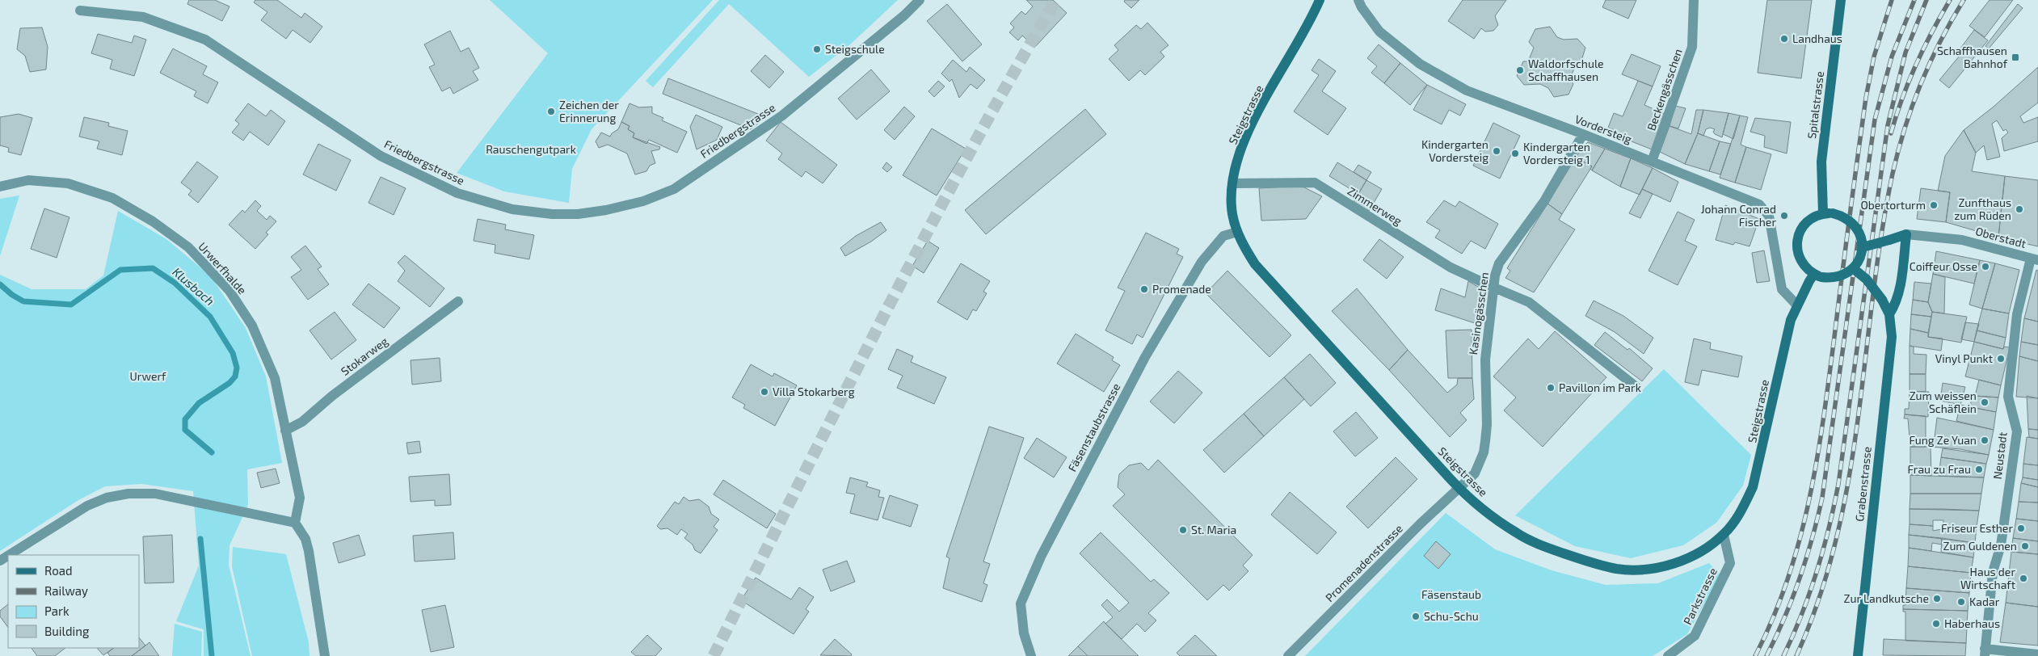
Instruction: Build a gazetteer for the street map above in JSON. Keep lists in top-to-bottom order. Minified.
{"streets":{"street":["Beckengässchen","Spitalstrasse","Steigstrasse","Vordersteig","Friedbergstrasse","Zimmerweg","Oberstadt","Urwerfhalde","Kasinogässchen","Stokarweg","Fäsenstaubstrasse","Neustadt","Grabenstrasse","Promenadenstrasse","Parkstrasse"]},"crossings":[["Beckengässchen","Vordersteig"],["Spitalstrasse","Steigstrasse"],["Spitalstrasse","Oberstadt"],["Spitalstrasse","Grabenstrasse"],["Steigstrasse","Vordersteig"],["Steigstrasse","Zimmerweg"],["Steigstrasse","Oberstadt"],["Steigstrasse","Kasinogässchen"],["Steigstrasse","Fäsenstaubstrasse"],["Steigstrasse","Grabenstrasse"],["Steigstrasse","Promenadenstrasse"],["Steigstrasse","Parkstrasse"],["Vordersteig","Kasinogässchen"],["Zimmerweg","Kasinogässchen"],["Oberstadt","Neustadt"],["Oberstadt","Grabenstrasse"],["Urwerfhalde","Stokarweg"],["Kasinogässchen","Promenadenstrasse"]],"water":["Klusbach"],"parks":["Rauschengutpark","Urwerf","Fäsenstaub"],"places":{"other":["Landhaus","Steigschule","Waldorfschule Schaffhausen","Zeichen der Erinnerung","Kindergarten Vordersteig","Kindergarten Vordersteig 1","Obertorturm","Zunfthaus zum Rüden","Johann Conrad Fischer","Coiffeur Osse","Promenade","Vinyl Punkt","Pavillon im Park","Villa Stokarberg","Zum weissen Schäflein","Fung Ze Yuan","Frau zu Frau","Friseur Esther","St. Maria","Zum Guldenen","Haus der Wirtschaft","Zur Landkutsche","Kadar","Schu-Schu","Haberhaus"],"transit":["Schaffhausen Bahnhof"]},"legend":["Road","Railway","Park","Building"]}
